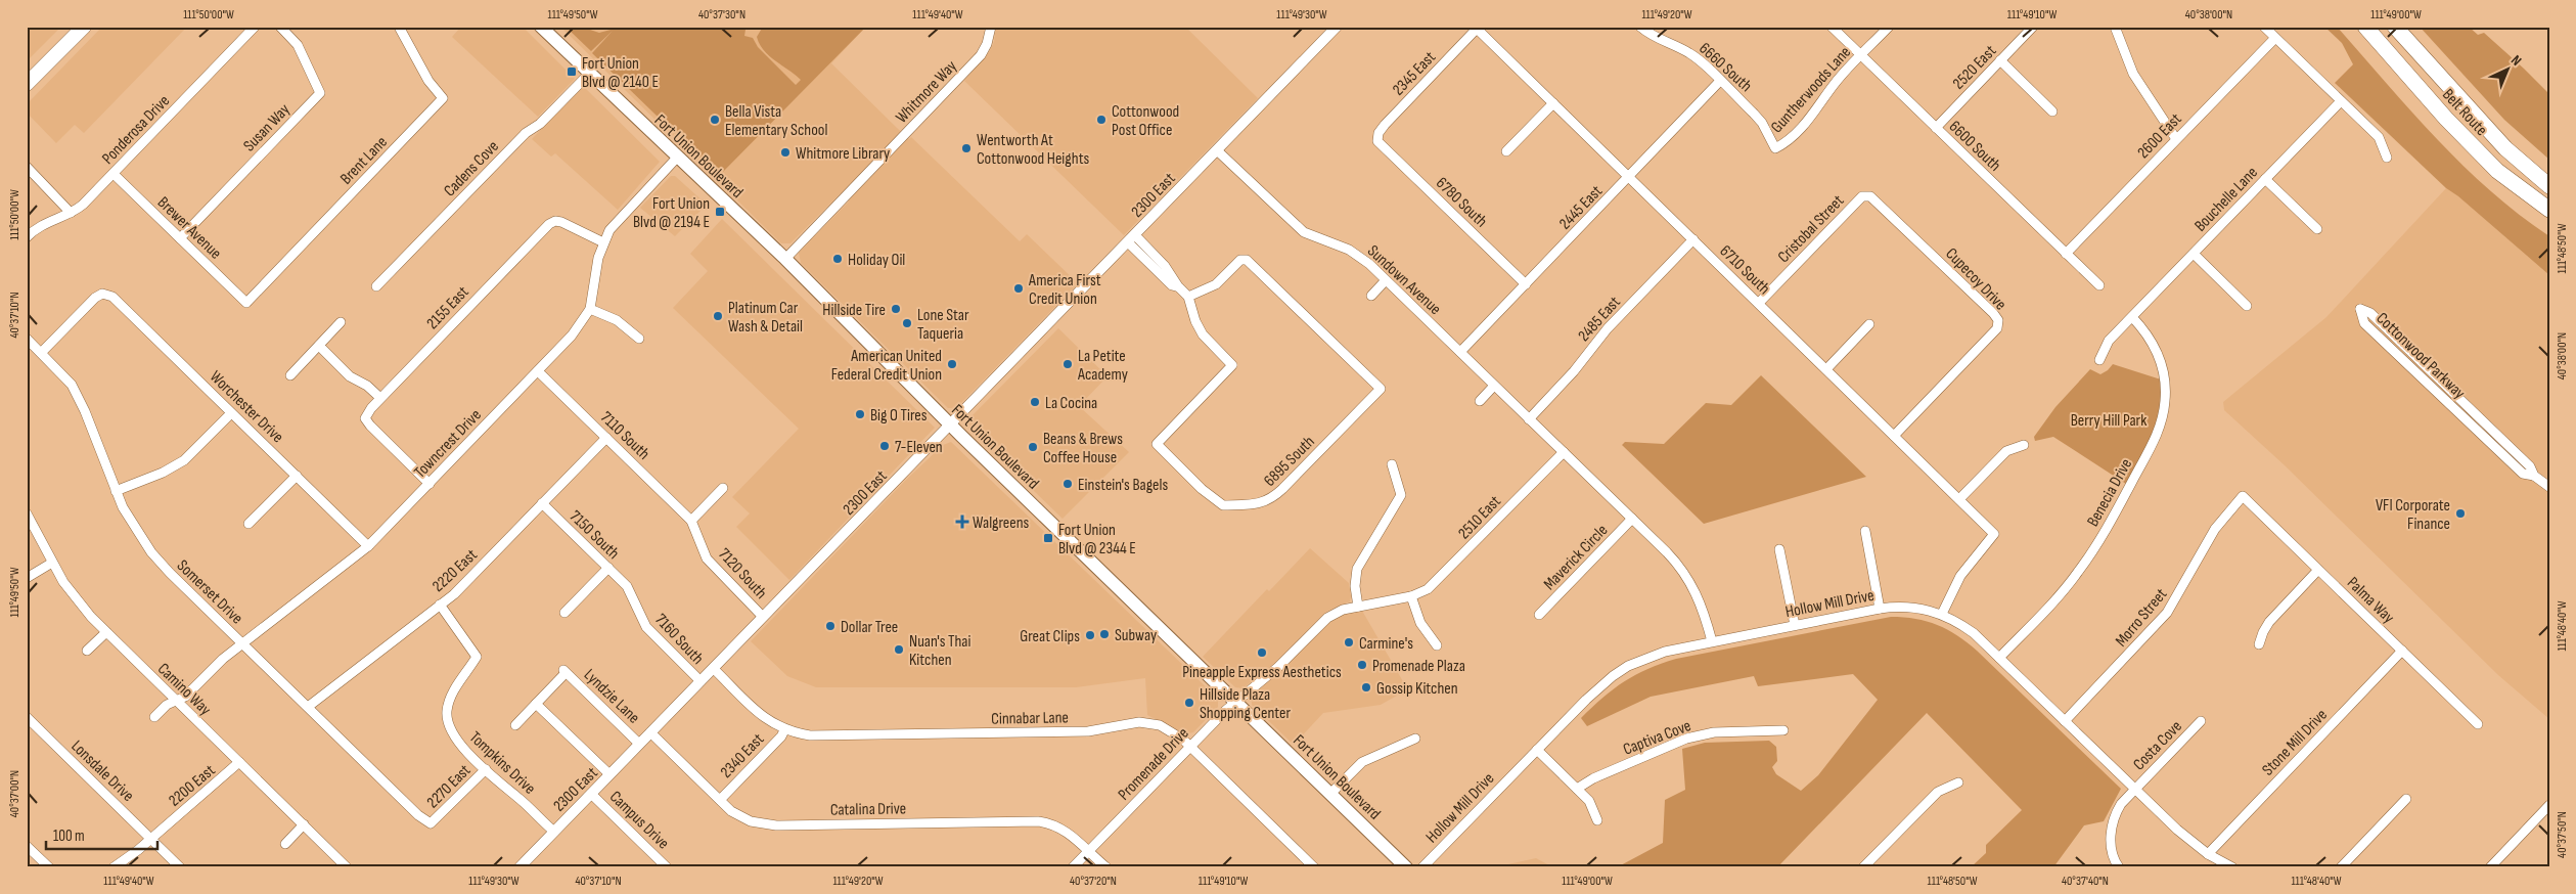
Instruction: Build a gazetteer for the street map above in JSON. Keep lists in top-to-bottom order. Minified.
{"streets":{"highway":["Belt Route"],"main road":["Fort Union Boulevard"],"street":["6660 South","2520 East","2345 East","Guntherwoods Lane","Whitmore Way","Susan Way","Ponderosa Drive","2600 East","6600 South","Brent Lane","Cadens Cove","2300 East","Bouchelle Lane","6780 South","2445 East","Brewer Avenue","Cristobal Street","6710 South","Cupecoy Drive","Sundown Avenue","2155 East","2485 East","Cottonwood Parkway","Worchester Drive","7110 South","Towncrest Drive","6895 South","Benecia Drive","2510 East","7150 South","Maverick Circle","2220 East","7120 South","Somerset Drive","Palma Way","Hollow Mill Drive","Morro Street","7160 South","Camino Way","Lyndzie Lane","Cinnabar Lane","Captiva Cove","Stone Mill Drive","Costa Cove","2340 East","Tompkins Drive","Promenade Drive","Lonsdale Drive","2200 East","2270 East","Catalina Drive","Campus Drive"]},"crossings":[["6660 South","Guntherwoods Lane"],["6660 South","2445 East"],["2520 East","6600 South"],["2345 East","6780 South"],["2345 East","6710 South"],["Guntherwoods Lane","6600 South"],["Whitmore Way","Fort Union Boulevard"],["Susan Way","Brewer Avenue"],["Ponderosa Drive","Brewer Avenue"],["2600 East","6600 South"],["Fort Union Boulevard","Cadens Cove"],["Fort Union Boulevard","2300 East"],["Fort Union Boulevard","Towncrest Drive"],["Fort Union Boulevard","Promenade Drive"],["Brent Lane","Brewer Avenue"],["2300 East","Sundown Avenue"],["2300 East","6895 South"],["2300 East","7120 South"],["2300 East","7160 South"],["2300 East","Lyndzie Lane"],["2300 East","Cinnabar Lane"],["2300 East","Tompkins Drive"],["2300 East","Catalina Drive"],["2300 East","Campus Drive"],["Bouchelle Lane","Benecia Drive"],["6780 South","2445 East"],["2445 East","6710 South"],["2445 East","Sundown Avenue"],["Cristobal Street","6710 South"],["Cristobal Street","Cupecoy Drive"],["6710 South","Cupecoy Drive"],["6710 South","2485 East"],["6710 South","Hollow Mill Drive"],["Sundown Avenue","2485 East"],["Sundown Avenue","2510 East"],["Sundown Avenue","Maverick Circle"],["Sundown Avenue","Hollow Mill Drive"],["2155 East","Towncrest Drive"],["Worchester Drive","Towncrest Drive"],["Worchester Drive","Somerset Drive"],["7110 South","Towncrest Drive"],["7110 South","2220 East"],["7110 South","7120 South"],["Towncrest Drive","Somerset Drive"],["Towncrest Drive","Camino Way"],["Benecia Drive","Hollow Mill Drive"],["2510 East","Promenade Drive"],["7150 South","2220 East"],["7150 South","7160 South"],["2220 East","Somerset Drive"],["2220 East","Tompkins Drive"],["Somerset Drive","2270 East"],["Palma Way","Morro Street"],["Palma Way","Stone Mill Drive"],["Hollow Mill Drive","Morro Street"],["Hollow Mill Drive","Stone Mill Drive"],["Hollow Mill Drive","Costa Cove"],["Camino Way","2200 East"],["Cinnabar Lane","2340 East"],["Cinnabar Lane","Promenade Drive"],["2340 East","Catalina Drive"],["Tompkins Drive","2270 East"],["Promenade Drive","Catalina Drive"],["Lonsdale Drive","2200 East"]],"parks":["Berry Hill Park"],"places":{"transit":["Fort Union Blvd @ 2140 E","Fort Union Blvd @ 2194 E","Fort Union Blvd @ 2344 E"],"other":["Bella Vista Elementary School","Cottonwood Post Office","Wentworth At Cottonwood Heights","Whitmore Library","Holiday Oil","America First Credit Union","Hillside Tire","Platinum Car Wash & Detail","Lone Star Taqueria","American United Federal Credit Union","La Petite Academy","La Cocina","Big O Tires","7-Eleven","Beans & Brews Coffee House","Einstein's Bagels","VFI Corporate Finance","Dollar Tree","Subway","Great Clips","Carmine's","Nuan's Thai Kitchen","Pineapple Express Aesthetics","Promenade Plaza","Gossip Kitchen","Hillside Plaza Shopping Center"],"health":["Walgreens"]},"scale_bar":"100 m","north":"top right","coordinates":["111°50'00\"W","111°49'50\"W","40°37'30\"N","111°49'40\"W","111°49'30\"W","111°49'20\"W","111°49'10\"W","40°38'00\"N","111°49'00\"W","111°48'50\"W","40°37'10\"N","111°48'40\"W","40°37'00\"N","40°37'50\"N","40°37'20\"N","40°37'40\"N"]}
